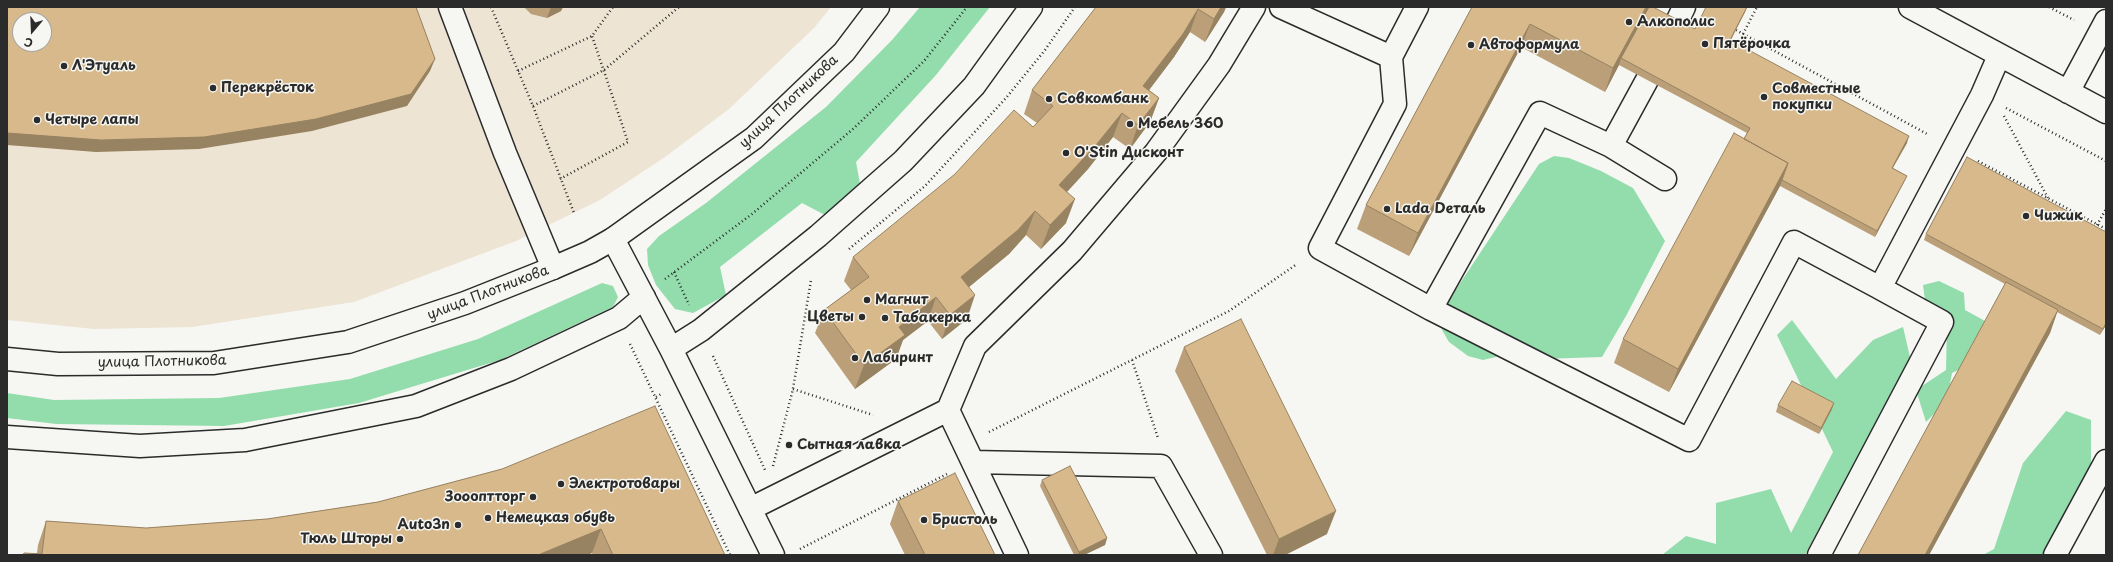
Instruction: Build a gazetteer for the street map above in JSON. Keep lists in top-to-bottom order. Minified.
{"streets":{"main road":["улица Плотникова"]},"places":["Алкополис","Пятёрочка","Автоформула","Л'Этуаль","Перекрёсток","Совместные покупки","Совкомбанк","Четыре лапы","Мебель 360","O'Stin Дисконт","Lada Dеталь","Чижик","Магнит","Цветы","Табакерка","Лабиринт","Сытная лавка","Электротовары","Зоооптторг","Немецкая обувь","Бристоль","Auto3n","Тюль Шторы"],"north":"bottom"}
